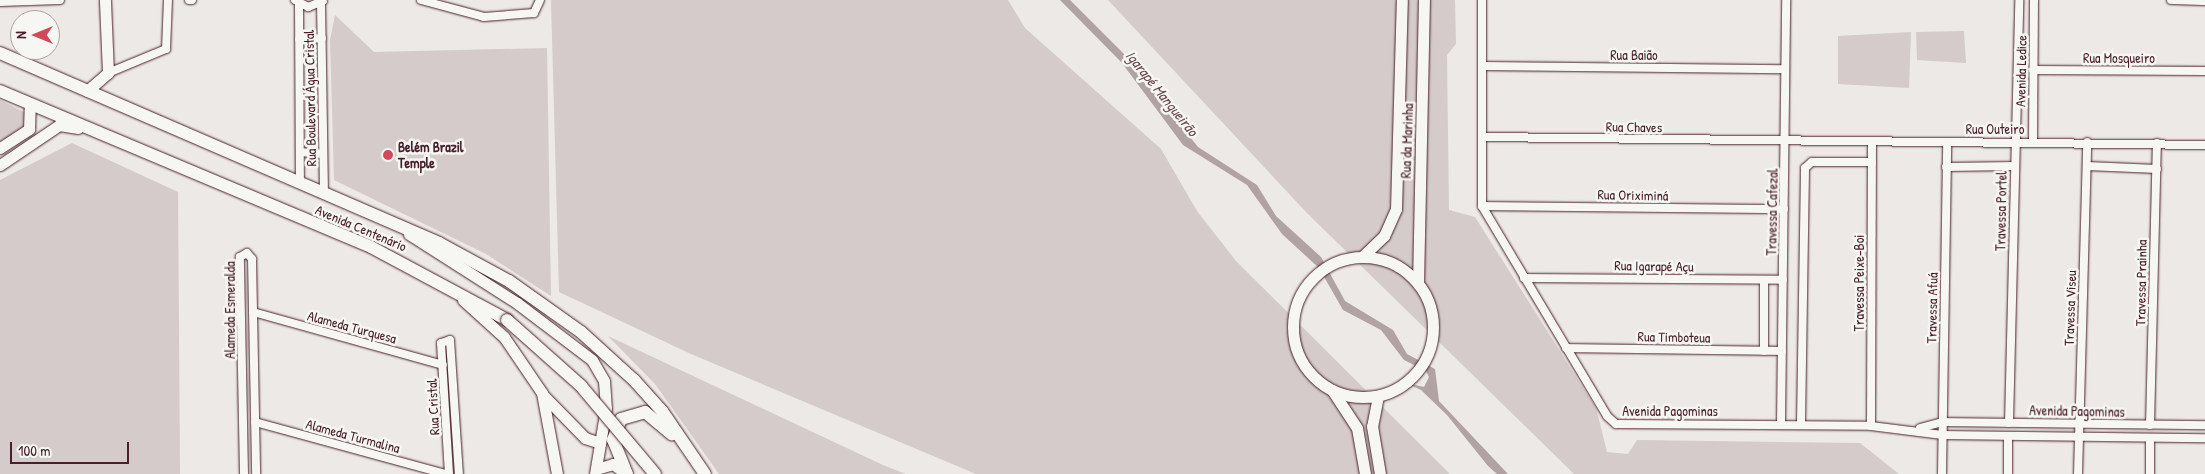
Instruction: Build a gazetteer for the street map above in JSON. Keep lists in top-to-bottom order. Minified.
{"streets":{"main road":["Rua da Marinha","Avenida Centenário"],"street":["Rua Baião","Rua Mosqueiro","Avenida Ledice","Rua Boulevard Água Cristal","Rua Chaves","Rua Outeiro","Rua Oriximiná","Travessa Portel","Travessa Cafezal","Rua Igarapé Açu","Travessa Peixe-Boi","Travessa Prainha","Travessa Afuá","Travessa Viseu","Alameda Esmeralda","Alameda Turquesa","Rua Timboteua","Rua Cristal","Avenida Pagominas","Alameda Turmalina"]},"crossings":[["Rua Baião","Travessa Cafezal"],["Rua Mosqueiro","Avenida Ledice"],["Avenida Ledice","Rua Outeiro"],["Rua Boulevard Água Cristal","Avenida Centenário"],["Rua Chaves","Rua Outeiro"],["Rua Chaves","Travessa Cafezal"],["Rua Outeiro","Travessa Portel"],["Rua Outeiro","Travessa Cafezal"],["Rua Outeiro","Travessa Peixe-Boi"],["Rua Outeiro","Travessa Prainha"],["Rua Outeiro","Travessa Afuá"],["Rua Outeiro","Travessa Viseu"],["Rua Oriximiná","Travessa Cafezal"],["Rua Oriximiná","Avenida Pagominas"],["Travessa Portel","Avenida Pagominas"],["Travessa Cafezal","Rua Igarapé Açu"],["Travessa Cafezal","Rua Timboteua"],["Travessa Cafezal","Avenida Pagominas"],["Rua Igarapé Açu","Avenida Pagominas"],["Travessa Peixe-Boi","Avenida Pagominas"],["Travessa Prainha","Avenida Pagominas"],["Travessa Afuá","Avenida Pagominas"],["Travessa Viseu","Avenida Pagominas"],["Alameda Esmeralda","Alameda Turquesa"],["Alameda Esmeralda","Alameda Turmalina"],["Alameda Turquesa","Rua Cristal"],["Rua Timboteua","Avenida Pagominas"],["Rua Cristal","Alameda Turmalina"]],"water":["Igarapé Mangueirão"],"places":["Belém Brazil Temple"],"scale_bar":"100 m","north":"left"}
